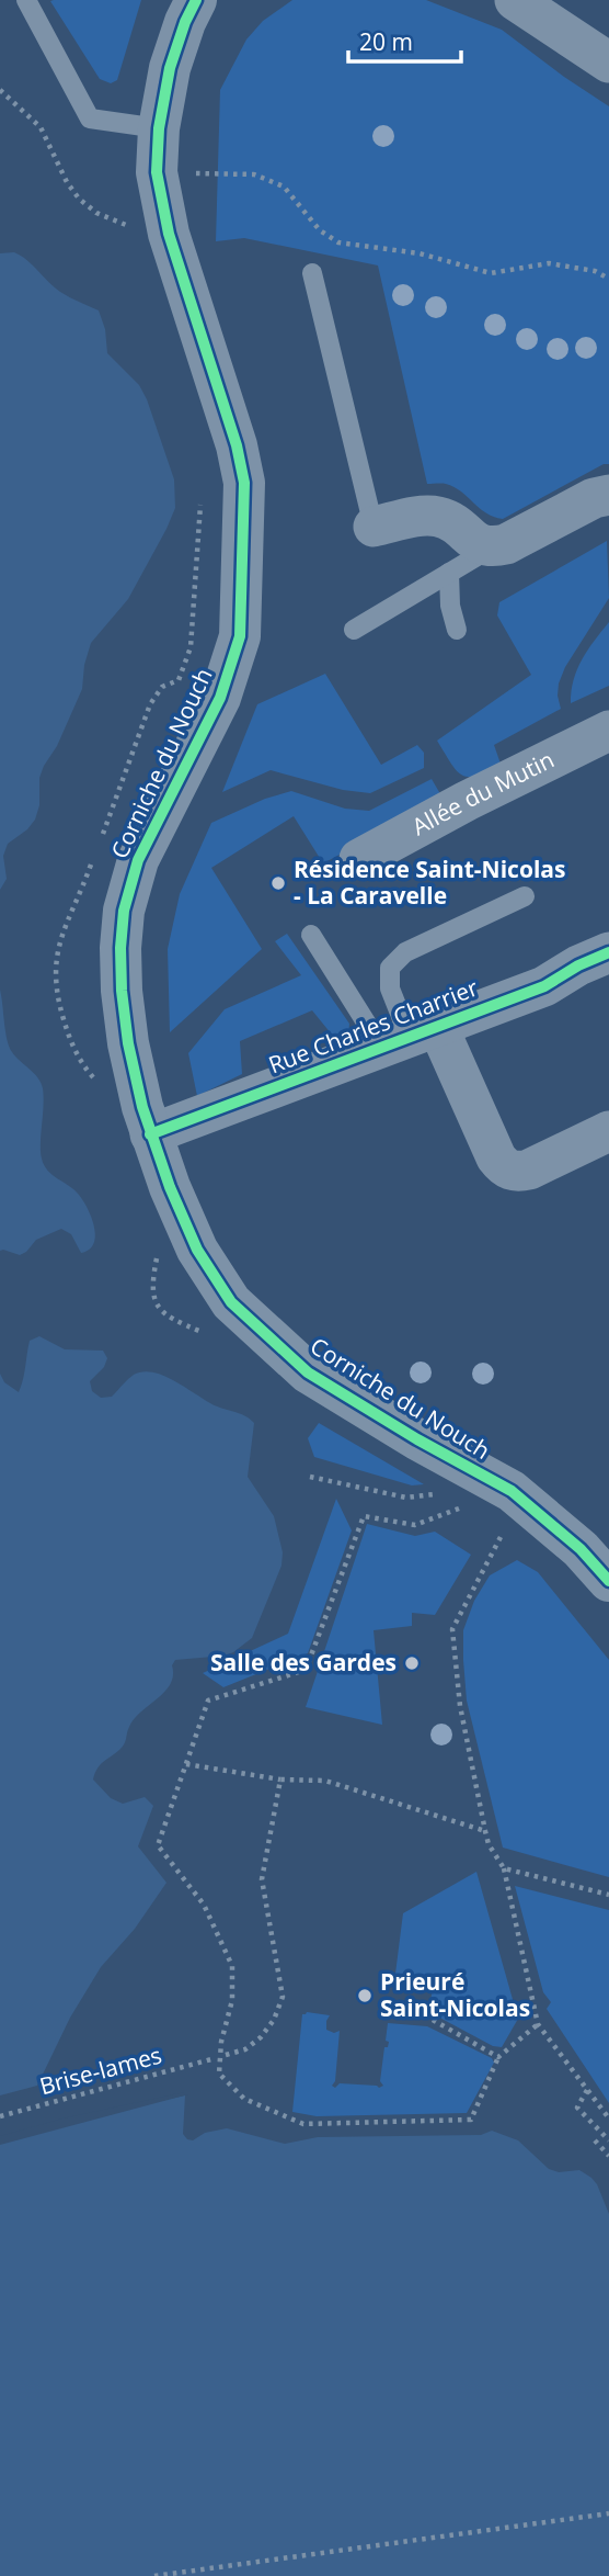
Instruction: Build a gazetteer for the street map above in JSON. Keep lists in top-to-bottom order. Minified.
{"streets":{"street":["Corniche du Nouch","Allée du Mutin","Rue Charles Charrier"],"path":["Brise-lames"]},"crossings":[["Corniche du Nouch","Rue Charles Charrier"]],"places":["Résidence Saint-Nicolas - La Caravelle","Salle des Gardes","Prieuré Saint-Nicolas"],"scale_bar":"20 m"}
